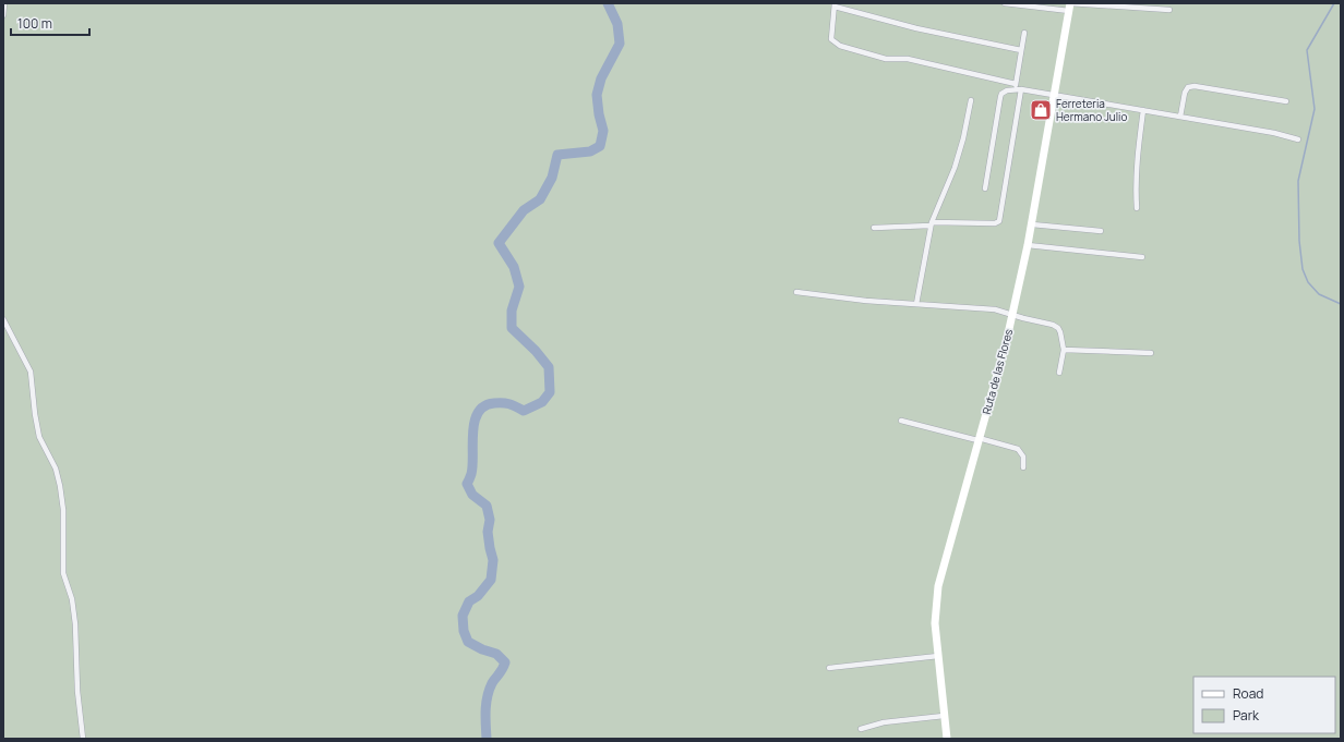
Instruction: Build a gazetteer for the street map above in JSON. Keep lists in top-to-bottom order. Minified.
{"streets":{"main road":["Ruta de las Flores"]},"places":{"shop":["Ferreteria Hermano Julio"]},"legend":["Road","Park"],"scale_bar":"100 m"}
